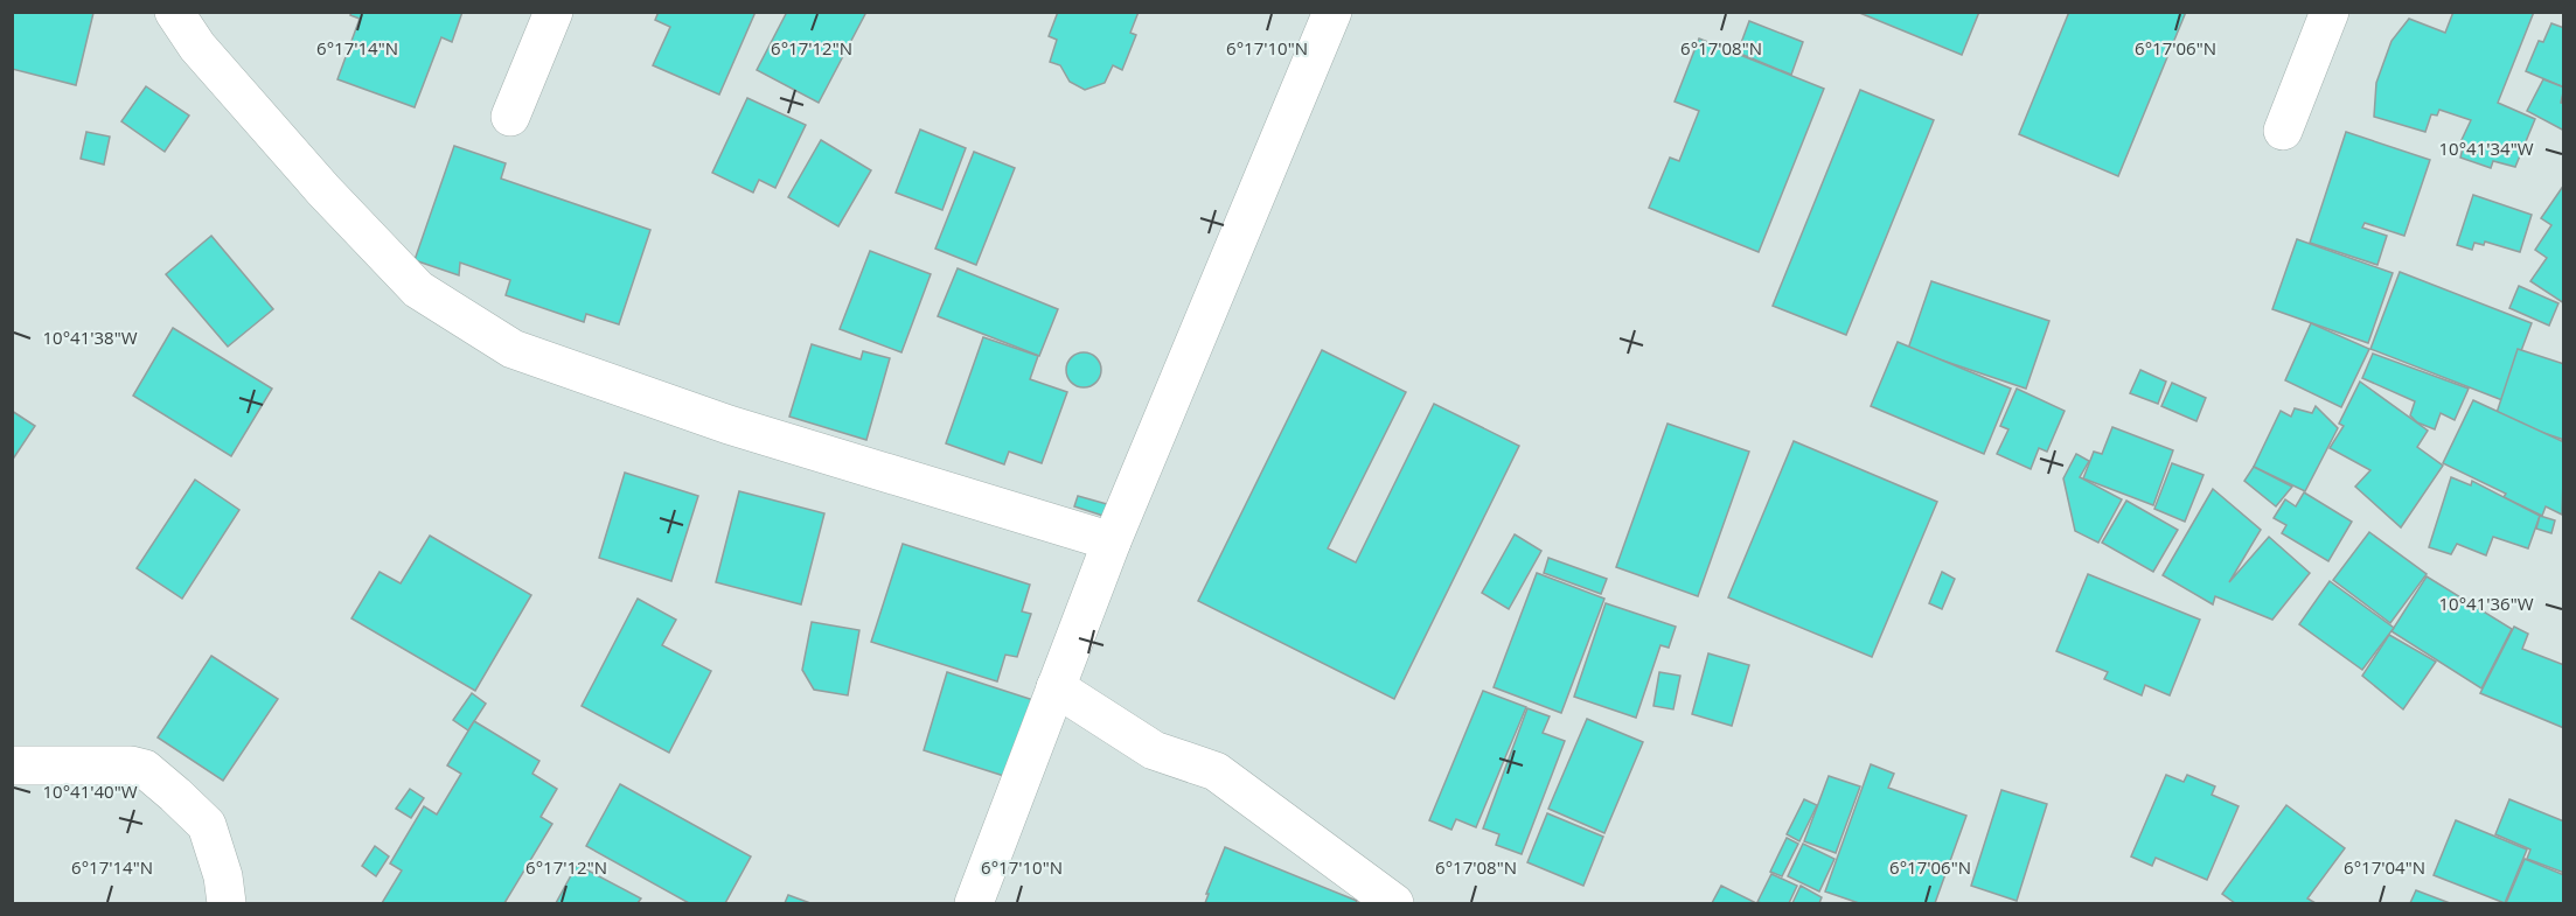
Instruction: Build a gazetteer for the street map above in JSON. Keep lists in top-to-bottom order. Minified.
{"coordinates":["6°17'14\"N","6°17'12\"N","6°17'10\"N","6°17'08\"N","6°17'06\"N","10°41'34\"W","10°41'38\"W","10°41'36\"W","10°41'40\"W","6°17'04\"N"]}
